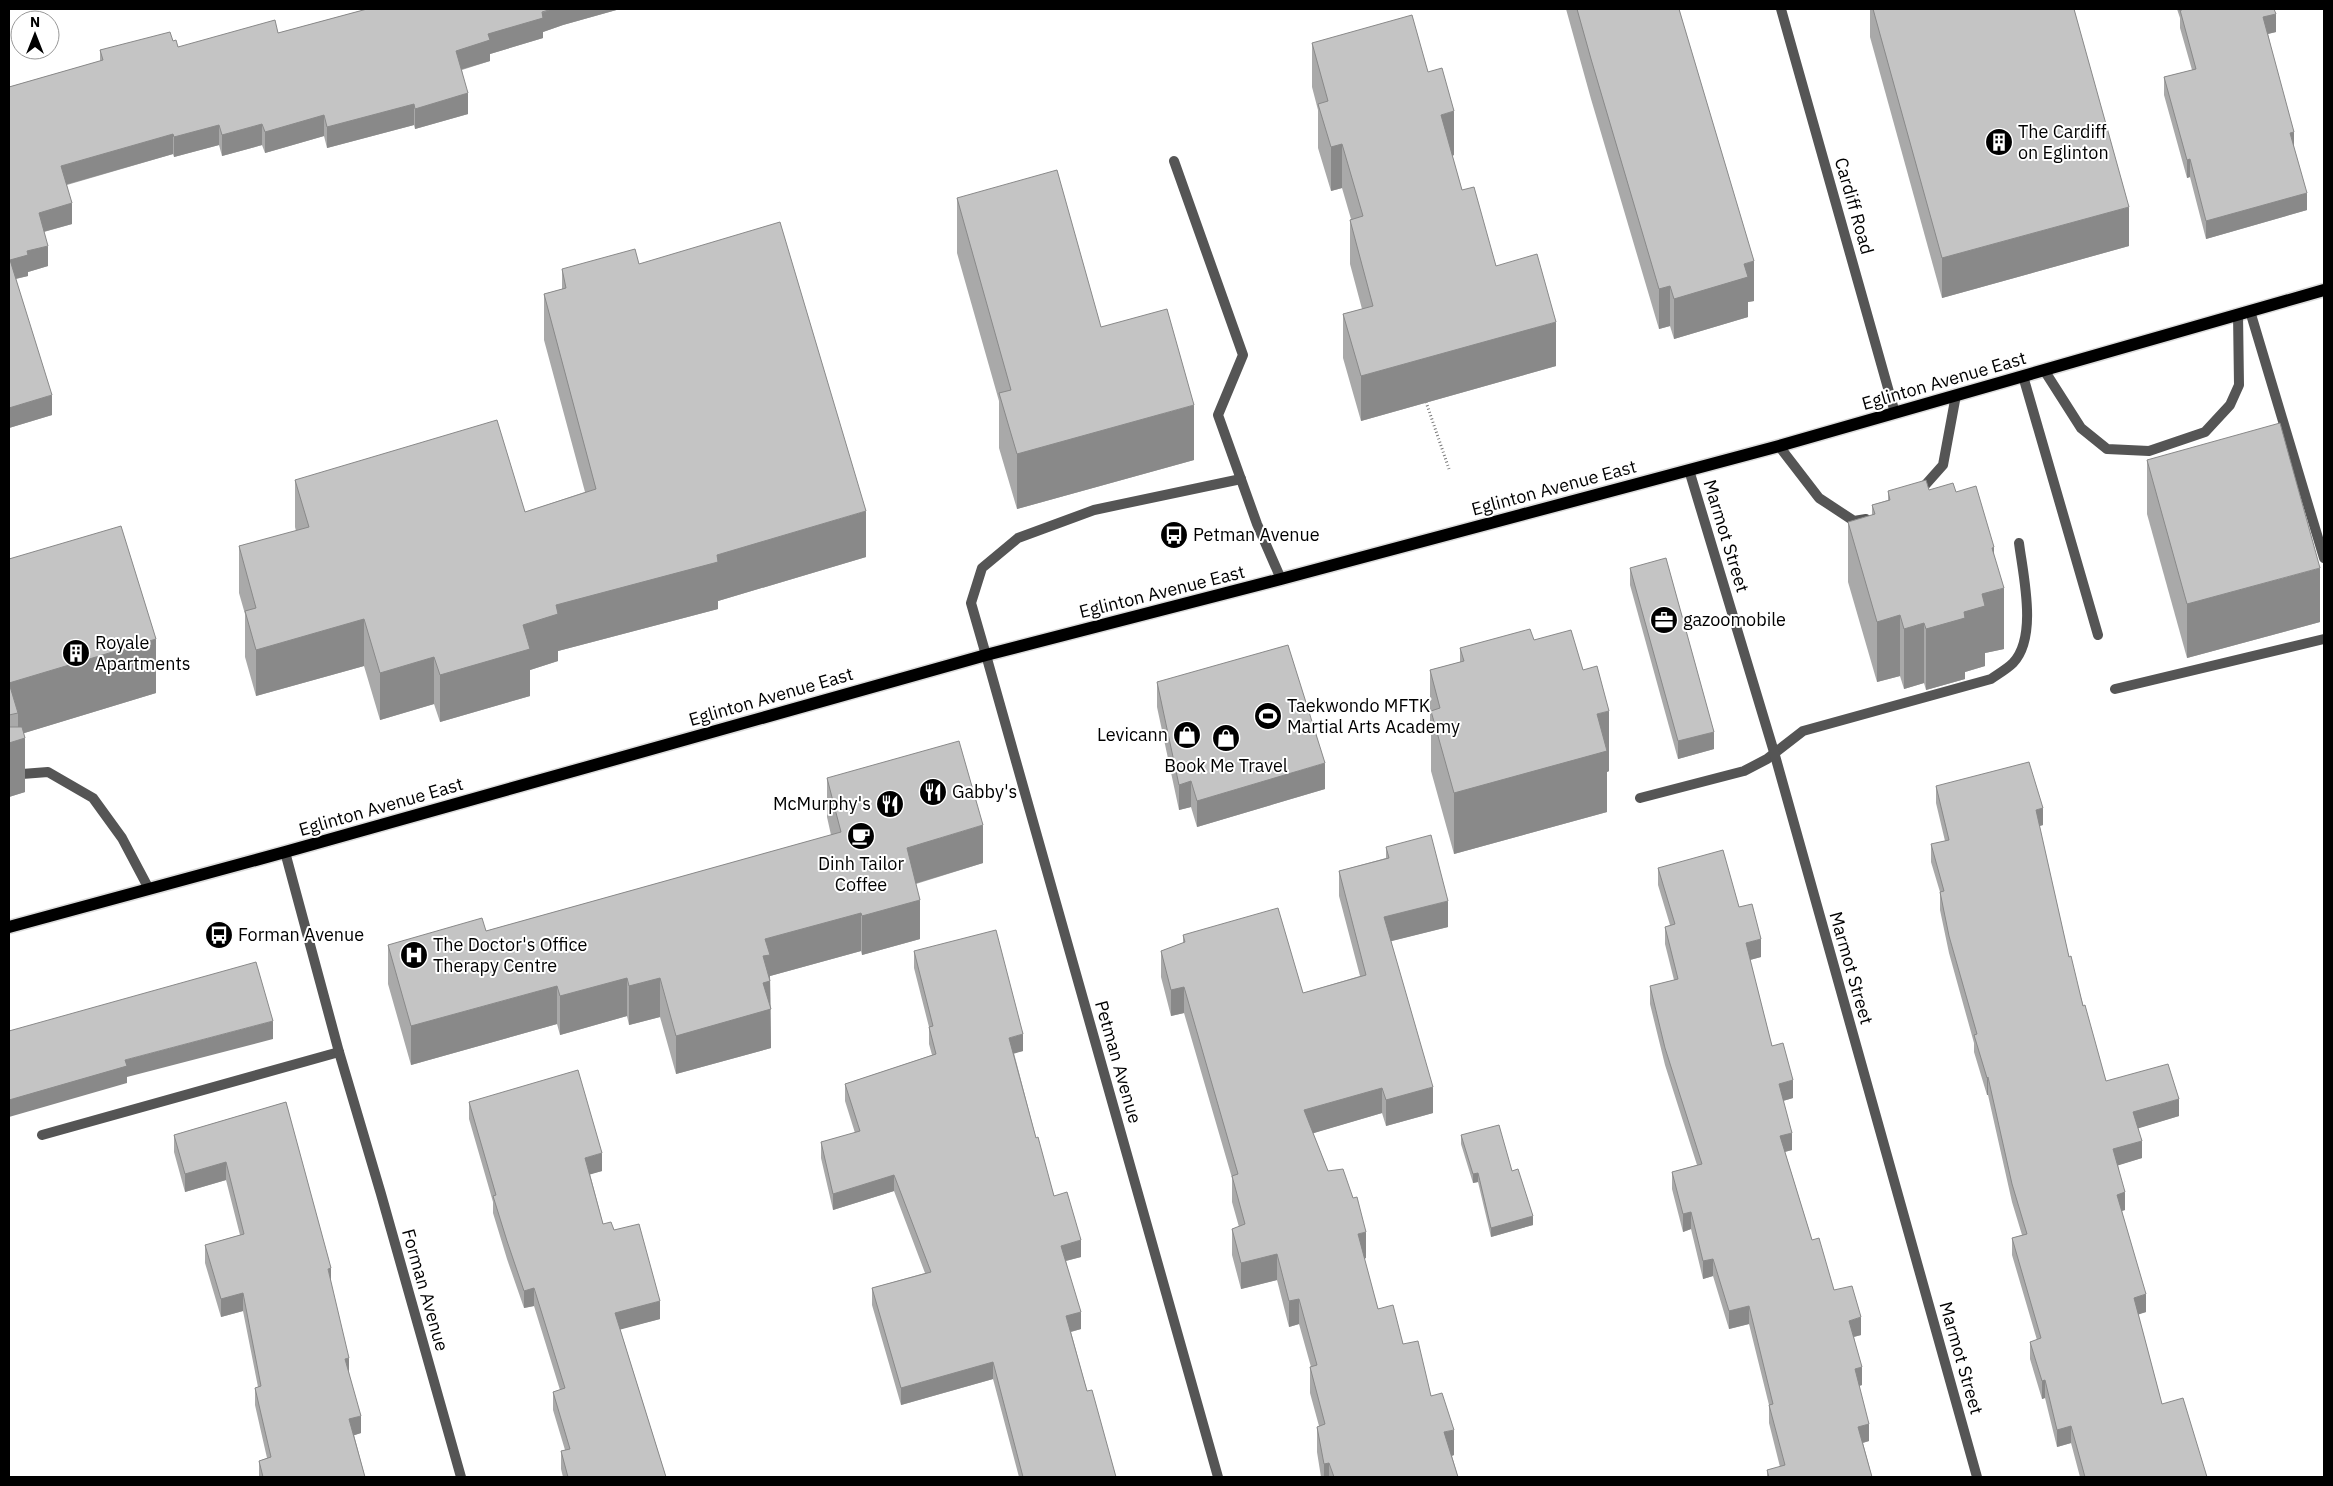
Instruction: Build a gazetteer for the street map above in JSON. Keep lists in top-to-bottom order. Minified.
{"streets":{"main road":["Eglinton Avenue East"],"street":["Cardiff Road","Marmot Street","Petman Avenue","Forman Avenue"]},"crossings":[["Cardiff Road","Eglinton Avenue East"],["Eglinton Avenue East","Marmot Street"],["Eglinton Avenue East","Petman Avenue"],["Eglinton Avenue East","Forman Avenue"]],"places":{"building":["The Cardiff on Eglinton","Royale Apartments"],"bus stop":["Petman Avenue","Forman Avenue"],"office":["gazoomobile"],"sports":["Taekwondo MFTK Martial Arts Academy"],"shop":["Levicann","Book Me Travel"],"restaurant":["Gabby's","McMurphy's"],"cafe":["Dinh Tailor Coffee"],"hospital":["The Doctor's Office Therapy Centre"]},"north":"top"}
